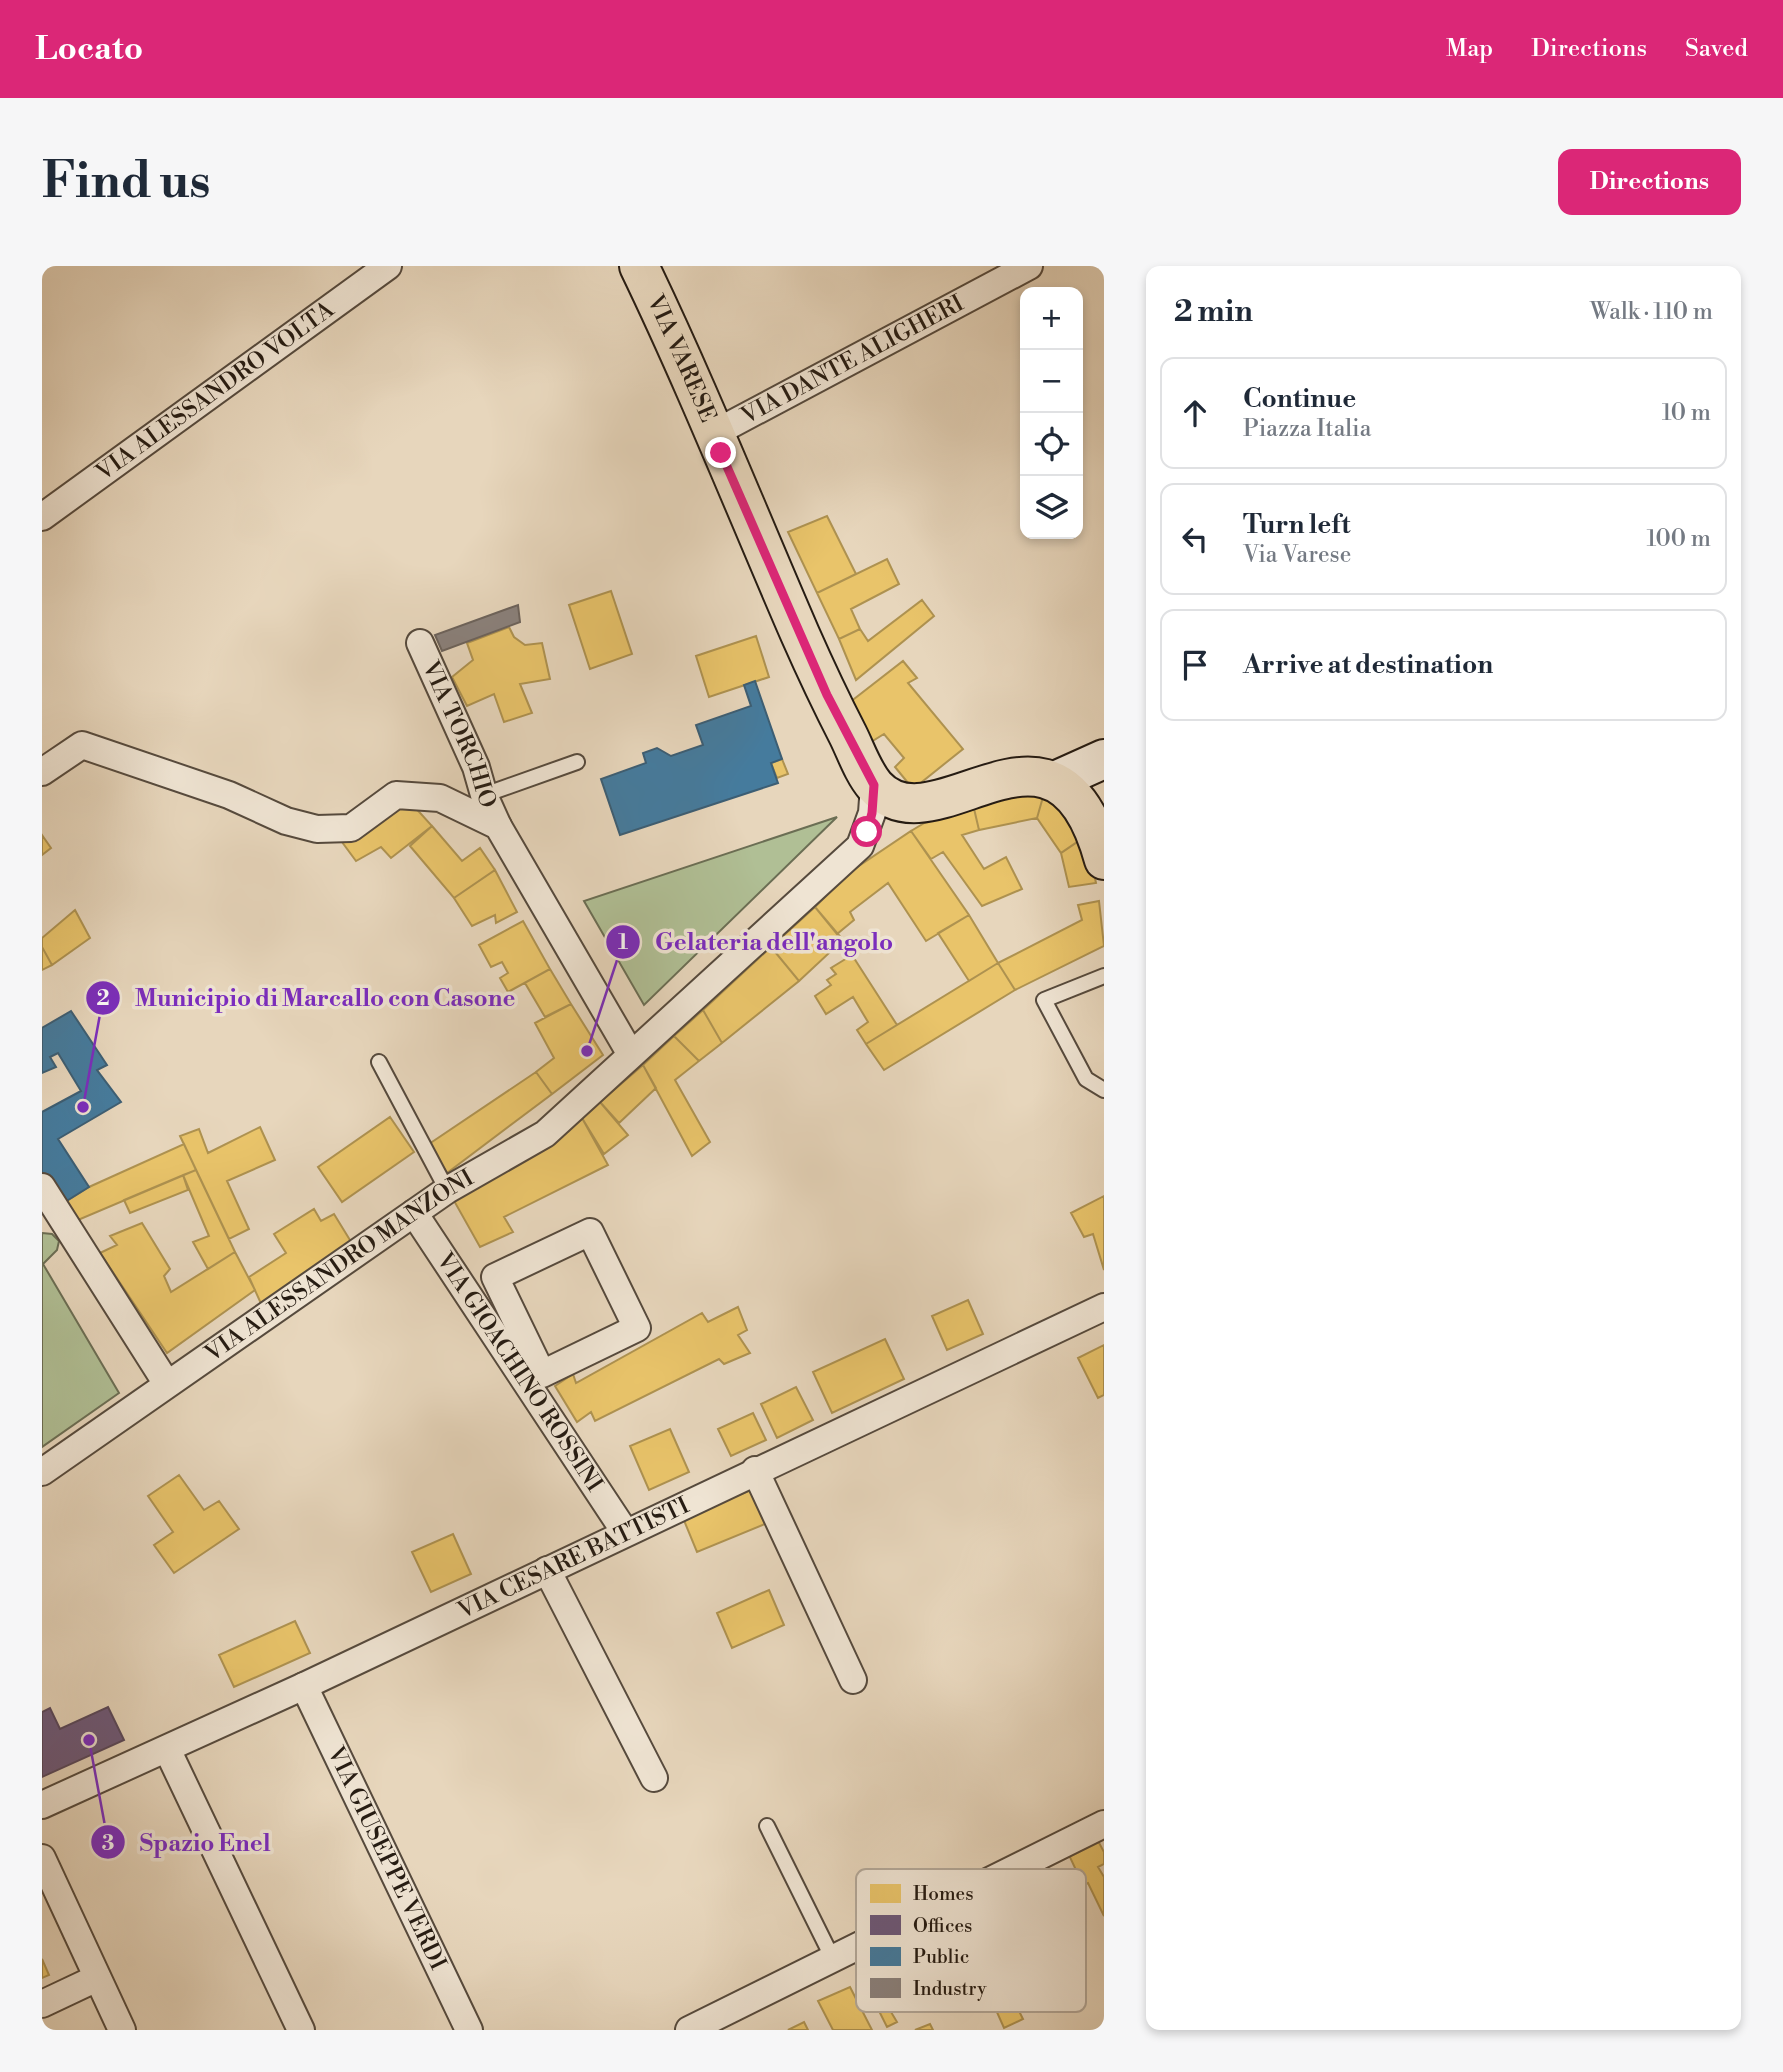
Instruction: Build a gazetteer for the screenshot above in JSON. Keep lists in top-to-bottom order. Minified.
{"streets":{"main road":["VIA VARESE"],"street":["VIA DANTE ALIGHERI","VIA ALESSANDRO VOLTA","VIA TORCHIO","VIA ALESSANDRO MANZONI","VIA GIOACHINO ROSSINI","VIA CESARE BATTISTI","VIA GIUSEPPE VERDI"]},"crossings":[["VIA VARESE","VIA DANTE ALIGHERI"],["VIA VARESE","VIA ALESSANDRO MANZONI"],["VIA TORCHIO","VIA ALESSANDRO MANZONI"],["VIA ALESSANDRO MANZONI","VIA GIOACHINO ROSSINI"],["VIA GIOACHINO ROSSINI","VIA CESARE BATTISTI"],["VIA CESARE BATTISTI","VIA GIUSEPPE VERDI"]],"places":["Gelateria dell'angolo","Municipio di Marcallo con Casone","Spazio Enel"],"legend":["Homes","Offices","Public","Industry"],"page":{"header":"Locato","nav":["Map","Directions","Saved"],"buttons":"Directions","title":"Find us","heading":["2 min","Walk · 110 m"],"map_buttons":["+","−"],"list":[["Continue","Piazza Italia","10 m"],["Turn left","Via Varese","100 m"],"Arrive at destination"]}}
